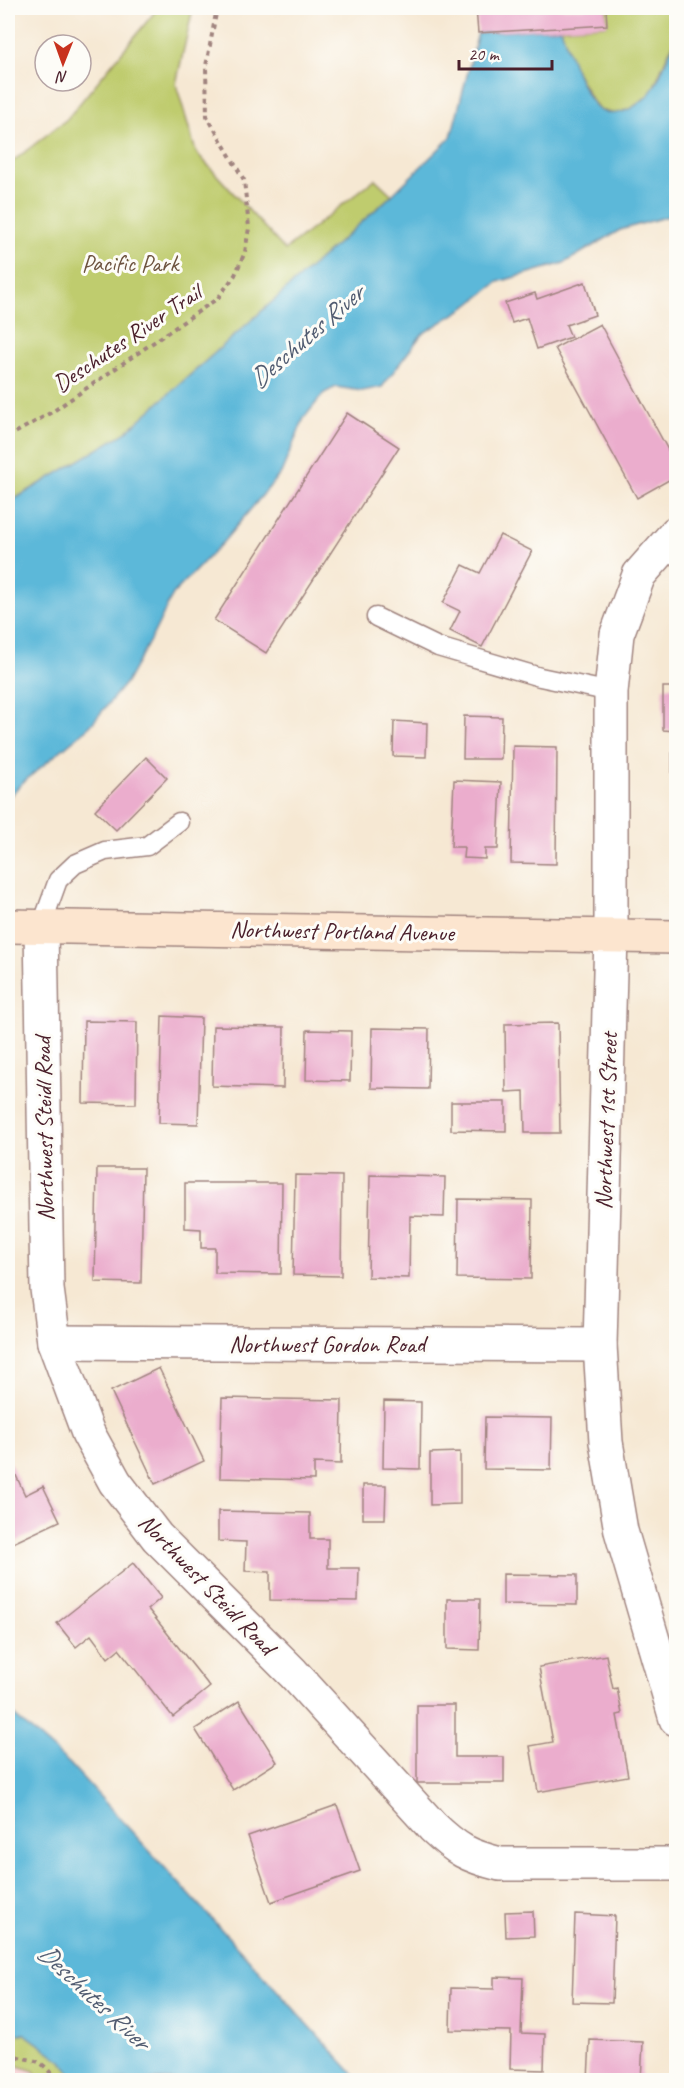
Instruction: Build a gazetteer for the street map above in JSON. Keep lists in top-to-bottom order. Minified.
{"streets":{"street":["Northwest Portland Avenue","Northwest 1st Street","Northwest Steidl Road","Northwest Gordon Road"],"path":["Deschutes River Trail"]},"crossings":[["Northwest Portland Avenue","Northwest 1st Street"],["Northwest Portland Avenue","Northwest Steidl Road"],["Northwest 1st Street","Northwest Gordon Road"],["Northwest Steidl Road","Northwest Gordon Road"]],"water":["Deschutes River"],"parks":["Pacific Park"],"scale_bar":"20 m","north":"bottom"}
